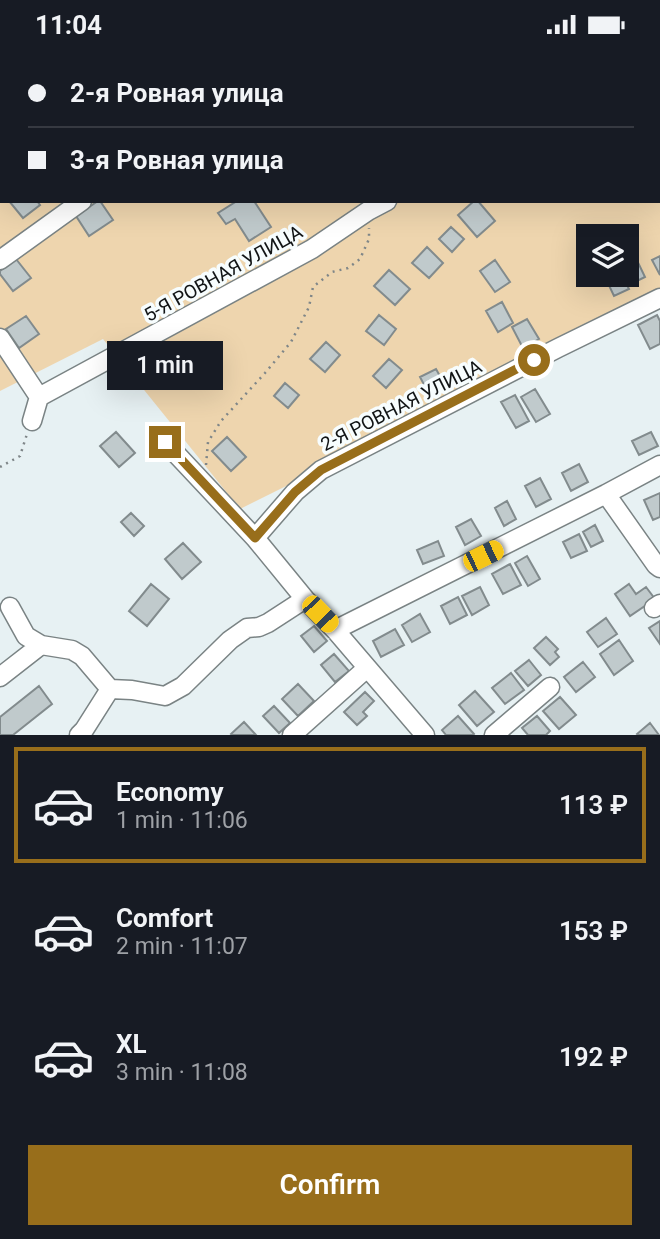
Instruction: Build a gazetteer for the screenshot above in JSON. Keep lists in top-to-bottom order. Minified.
{"streets":{"street":["5-Я РОВНАЯ УЛИЦА","2-Я РОВНАЯ УЛИЦА"]},"page":{"status":"11:04","banner":["2-я Ровная улица","3-я Ровная улица"],"bubble":"1 min","list":[{"name":"Economy","note":"1 min · 11:06","value":"113 ₽"},{"name":"Comfort","note":"2 min · 11:07","value":"153 ₽"},{"name":"XL","note":"3 min · 11:08","value":"192 ₽"}],"buttons":"Confirm"}}
